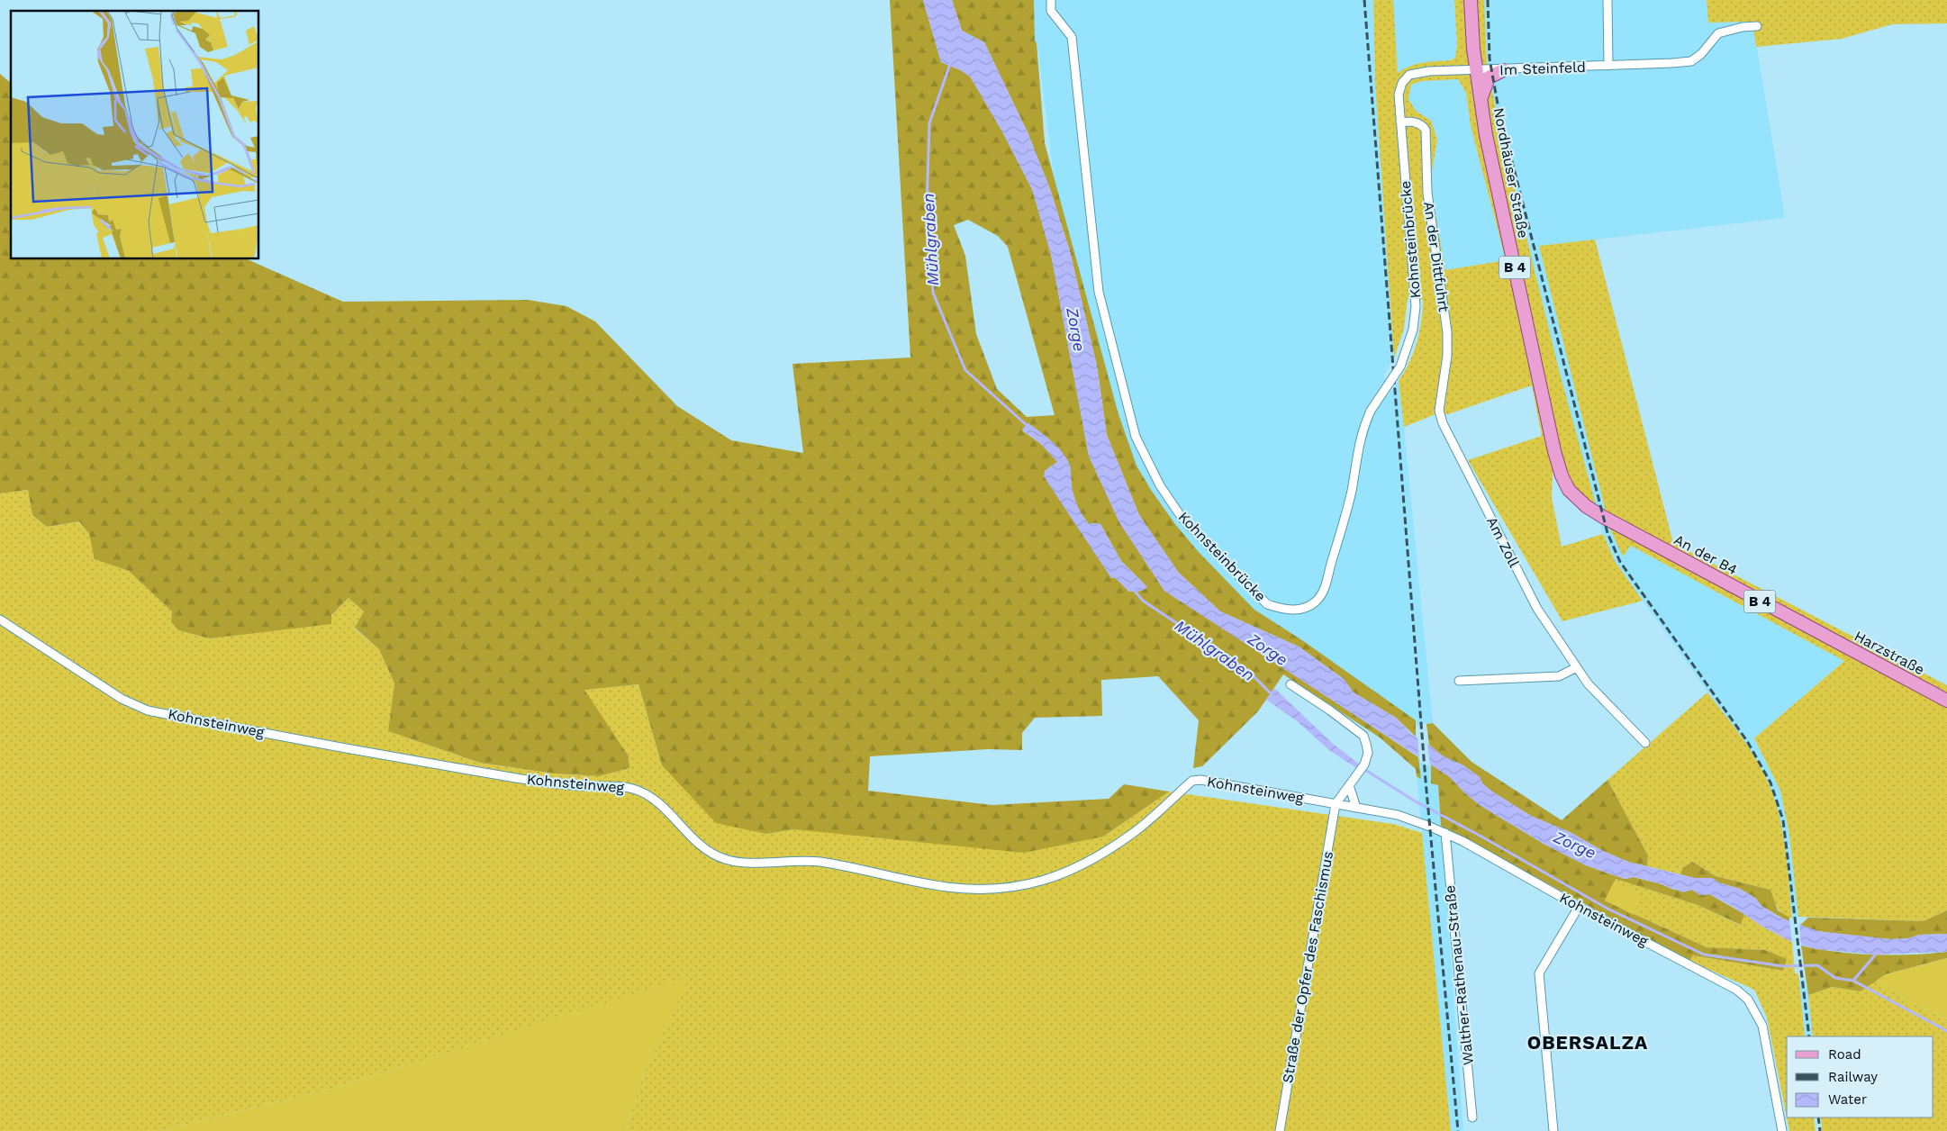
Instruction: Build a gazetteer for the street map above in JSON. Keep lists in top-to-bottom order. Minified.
{"streets":{"main road":["Nordhäuser Straße","B 4","An der B4","Harzstraße"],"street":["Im Steinfeld","Kohnsteinbrücke","An der Dittfuhrt","Am Zoll","Kohnsteinweg","Straße der Opfer des Faschismus","Walther-Rathenau-Straße"]},"crossings":[["Im Steinfeld","Nordhäuser Straße"],["Im Steinfeld","Kohnsteinbrücke"],["Nordhäuser Straße","Kohnsteinbrücke"],["Nordhäuser Straße","An der B4"],["Kohnsteinbrücke","An der Dittfuhrt"],["An der Dittfuhrt","Am Zoll"],["An der B4","Harzstraße"],["Kohnsteinweg","Straße der Opfer des Faschismus"],["Kohnsteinweg","Walther-Rathenau-Straße"]],"districts":["OBERSALZA"],"water":["Mühlgraben","Zorge"],"legend":["Road","Railway","Water"]}
